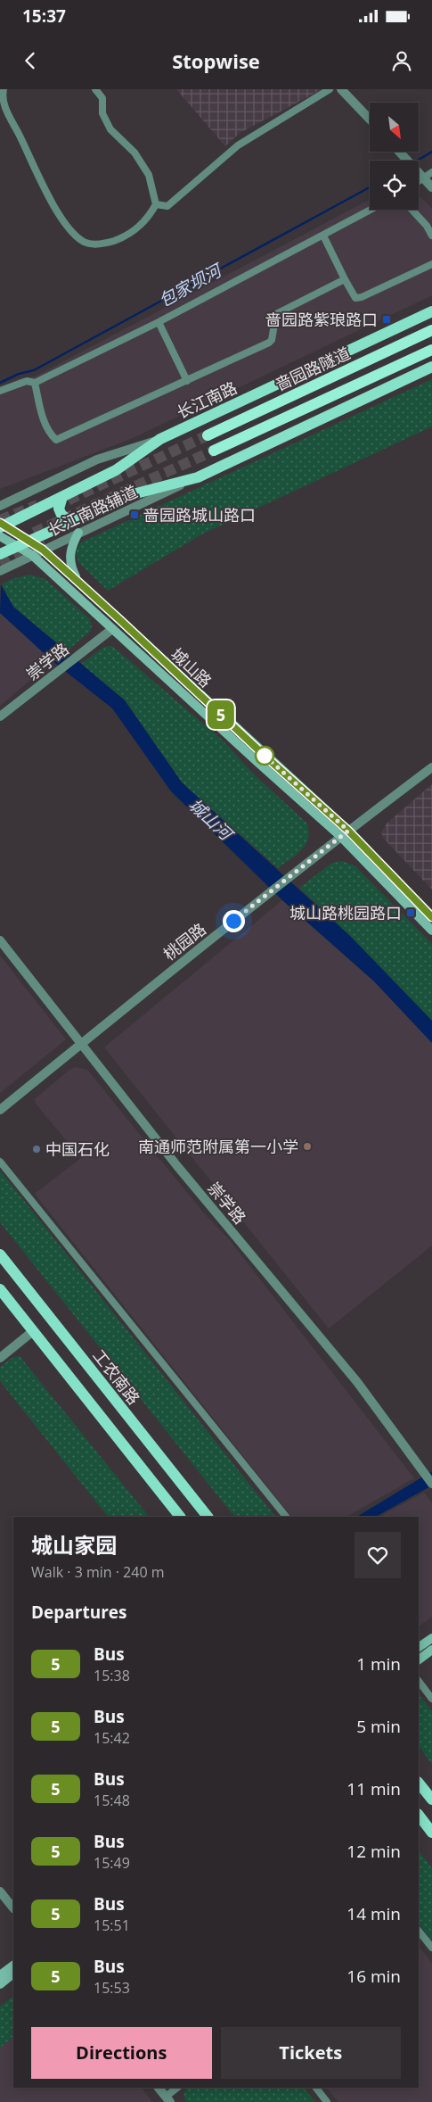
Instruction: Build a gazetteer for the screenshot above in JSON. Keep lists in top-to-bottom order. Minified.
{"streets":{"highway":["啬园路隧道"],"main road":["长江南路","城山路","工农南路"],"street":["长江南路辅道","崇学路","桃园路"]},"crossings":[["长江南路","城山路"],["长江南路辅道","城山路"],["崇学路","城山路"],["崇学路","桃园路"],["城山路","桃园路"]],"water":["包家坝河","城山河"],"places":{"transit":["啬园路紫琅路口","啬园路城山路口","城山路桃园路口"],"other":["南通师范附属第一小学","中国石化"]},"lines":["bus line 5"],"north":"bottom right","page":{"status":"15:37","header":"Stopwise","on_map":"5","heading":[["城山家园","Walk · 3 min · 240 m"],"Departures"],"list":[{"mark":"5","name":"Bus","note":"15:38","value":"1 min"},{"mark":"5","name":"Bus","note":"15:42","value":"5 min"},{"mark":"5","name":"Bus","note":"15:48","value":"11 min"},{"mark":"5","name":"Bus","note":"15:49","value":"12 min"},{"mark":"5","name":"Bus","note":"15:51","value":"14 min"},{"mark":"5","name":"Bus","note":"15:53","value":"16 min"}],"buttons":["Directions","Tickets"]}}
